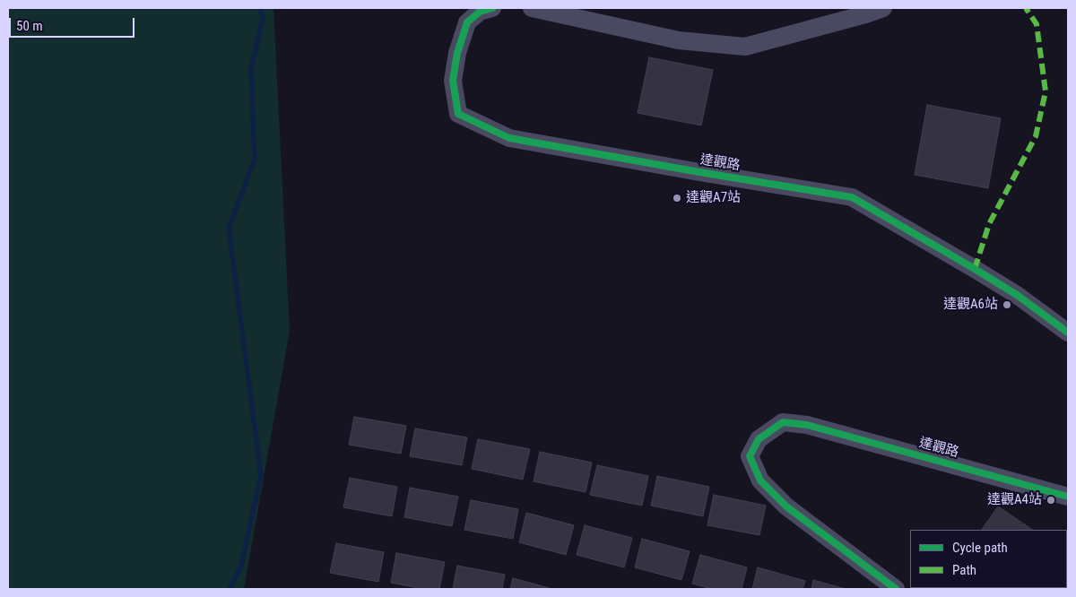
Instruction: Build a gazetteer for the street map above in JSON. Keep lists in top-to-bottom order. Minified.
{"streets":{"street":["達觀路"]},"places":["達觀A7站","達觀A6站","達觀A4站"],"legend":["Cycle path","Path"],"scale_bar":"50 m"}
